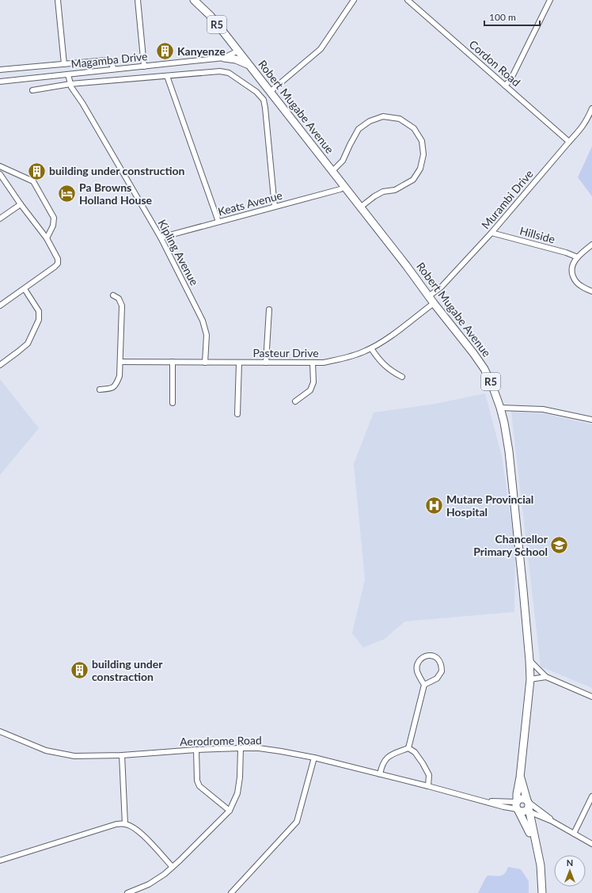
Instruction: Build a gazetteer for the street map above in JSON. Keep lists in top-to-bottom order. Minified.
{"streets":{"highway":["R5","Robert Mugabe Avenue"],"street":["Magamba Drive","Cordon Road","Murambi Drive","Keats Avenue","Hillside","Kipling Avenue","Pasteur Drive","Aerodrome Road"]},"crossings":[["Magamba Drive","Robert Mugabe Avenue"],["Magamba Drive","Kipling Avenue"],["Cordon Road","Murambi Drive"],["Robert Mugabe Avenue","Murambi Drive"],["Robert Mugabe Avenue","Keats Avenue"],["Robert Mugabe Avenue","Pasteur Drive"],["Robert Mugabe Avenue","Aerodrome Road"],["Murambi Drive","Hillside"],["Keats Avenue","Kipling Avenue"],["Kipling Avenue","Pasteur Drive"]],"places":{"building":["Kanyenze","building under construction","building under constraction"],"hotel":["Pa Browns Holland House"],"hospital":["Mutare Provincial Hospital"],"school or university":["Chancellor Primary School"]},"scale_bar":"100 m","north":"top"}
